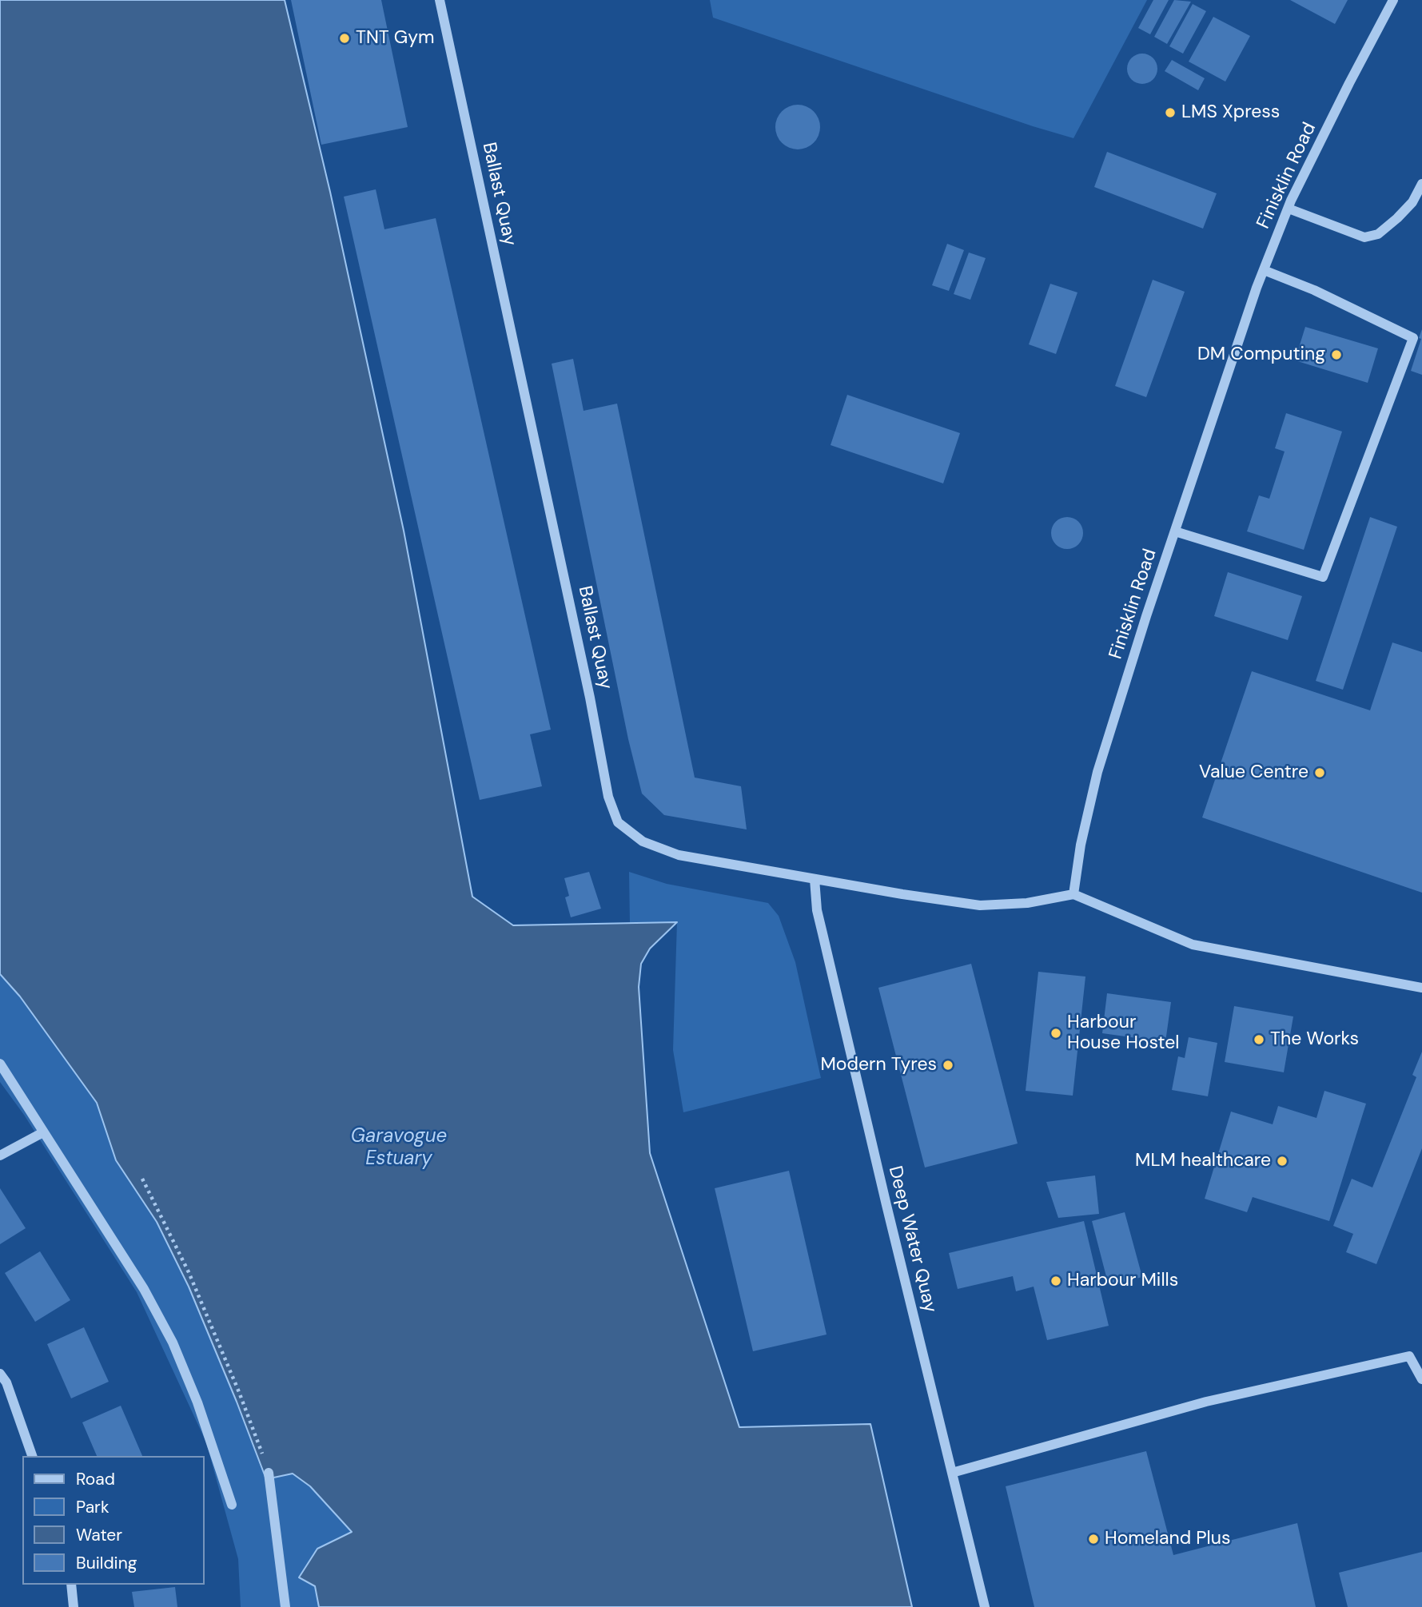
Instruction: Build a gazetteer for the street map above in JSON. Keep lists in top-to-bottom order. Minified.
{"streets":{"street":["Finisklin Road","Ballast Quay","Deep Water Quay"]},"crossings":[["Finisklin Road","Ballast Quay"],["Ballast Quay","Deep Water Quay"]],"water":["Garavogue Estuary"],"places":["TNT Gym","LMS Xpress","DM Computing","Value Centre","Harbour House Hostel","The Works","Modern Tyres","MLM healthcare","Harbour Mills","Homeland Plus"],"legend":["Road","Park","Water","Building"]}
